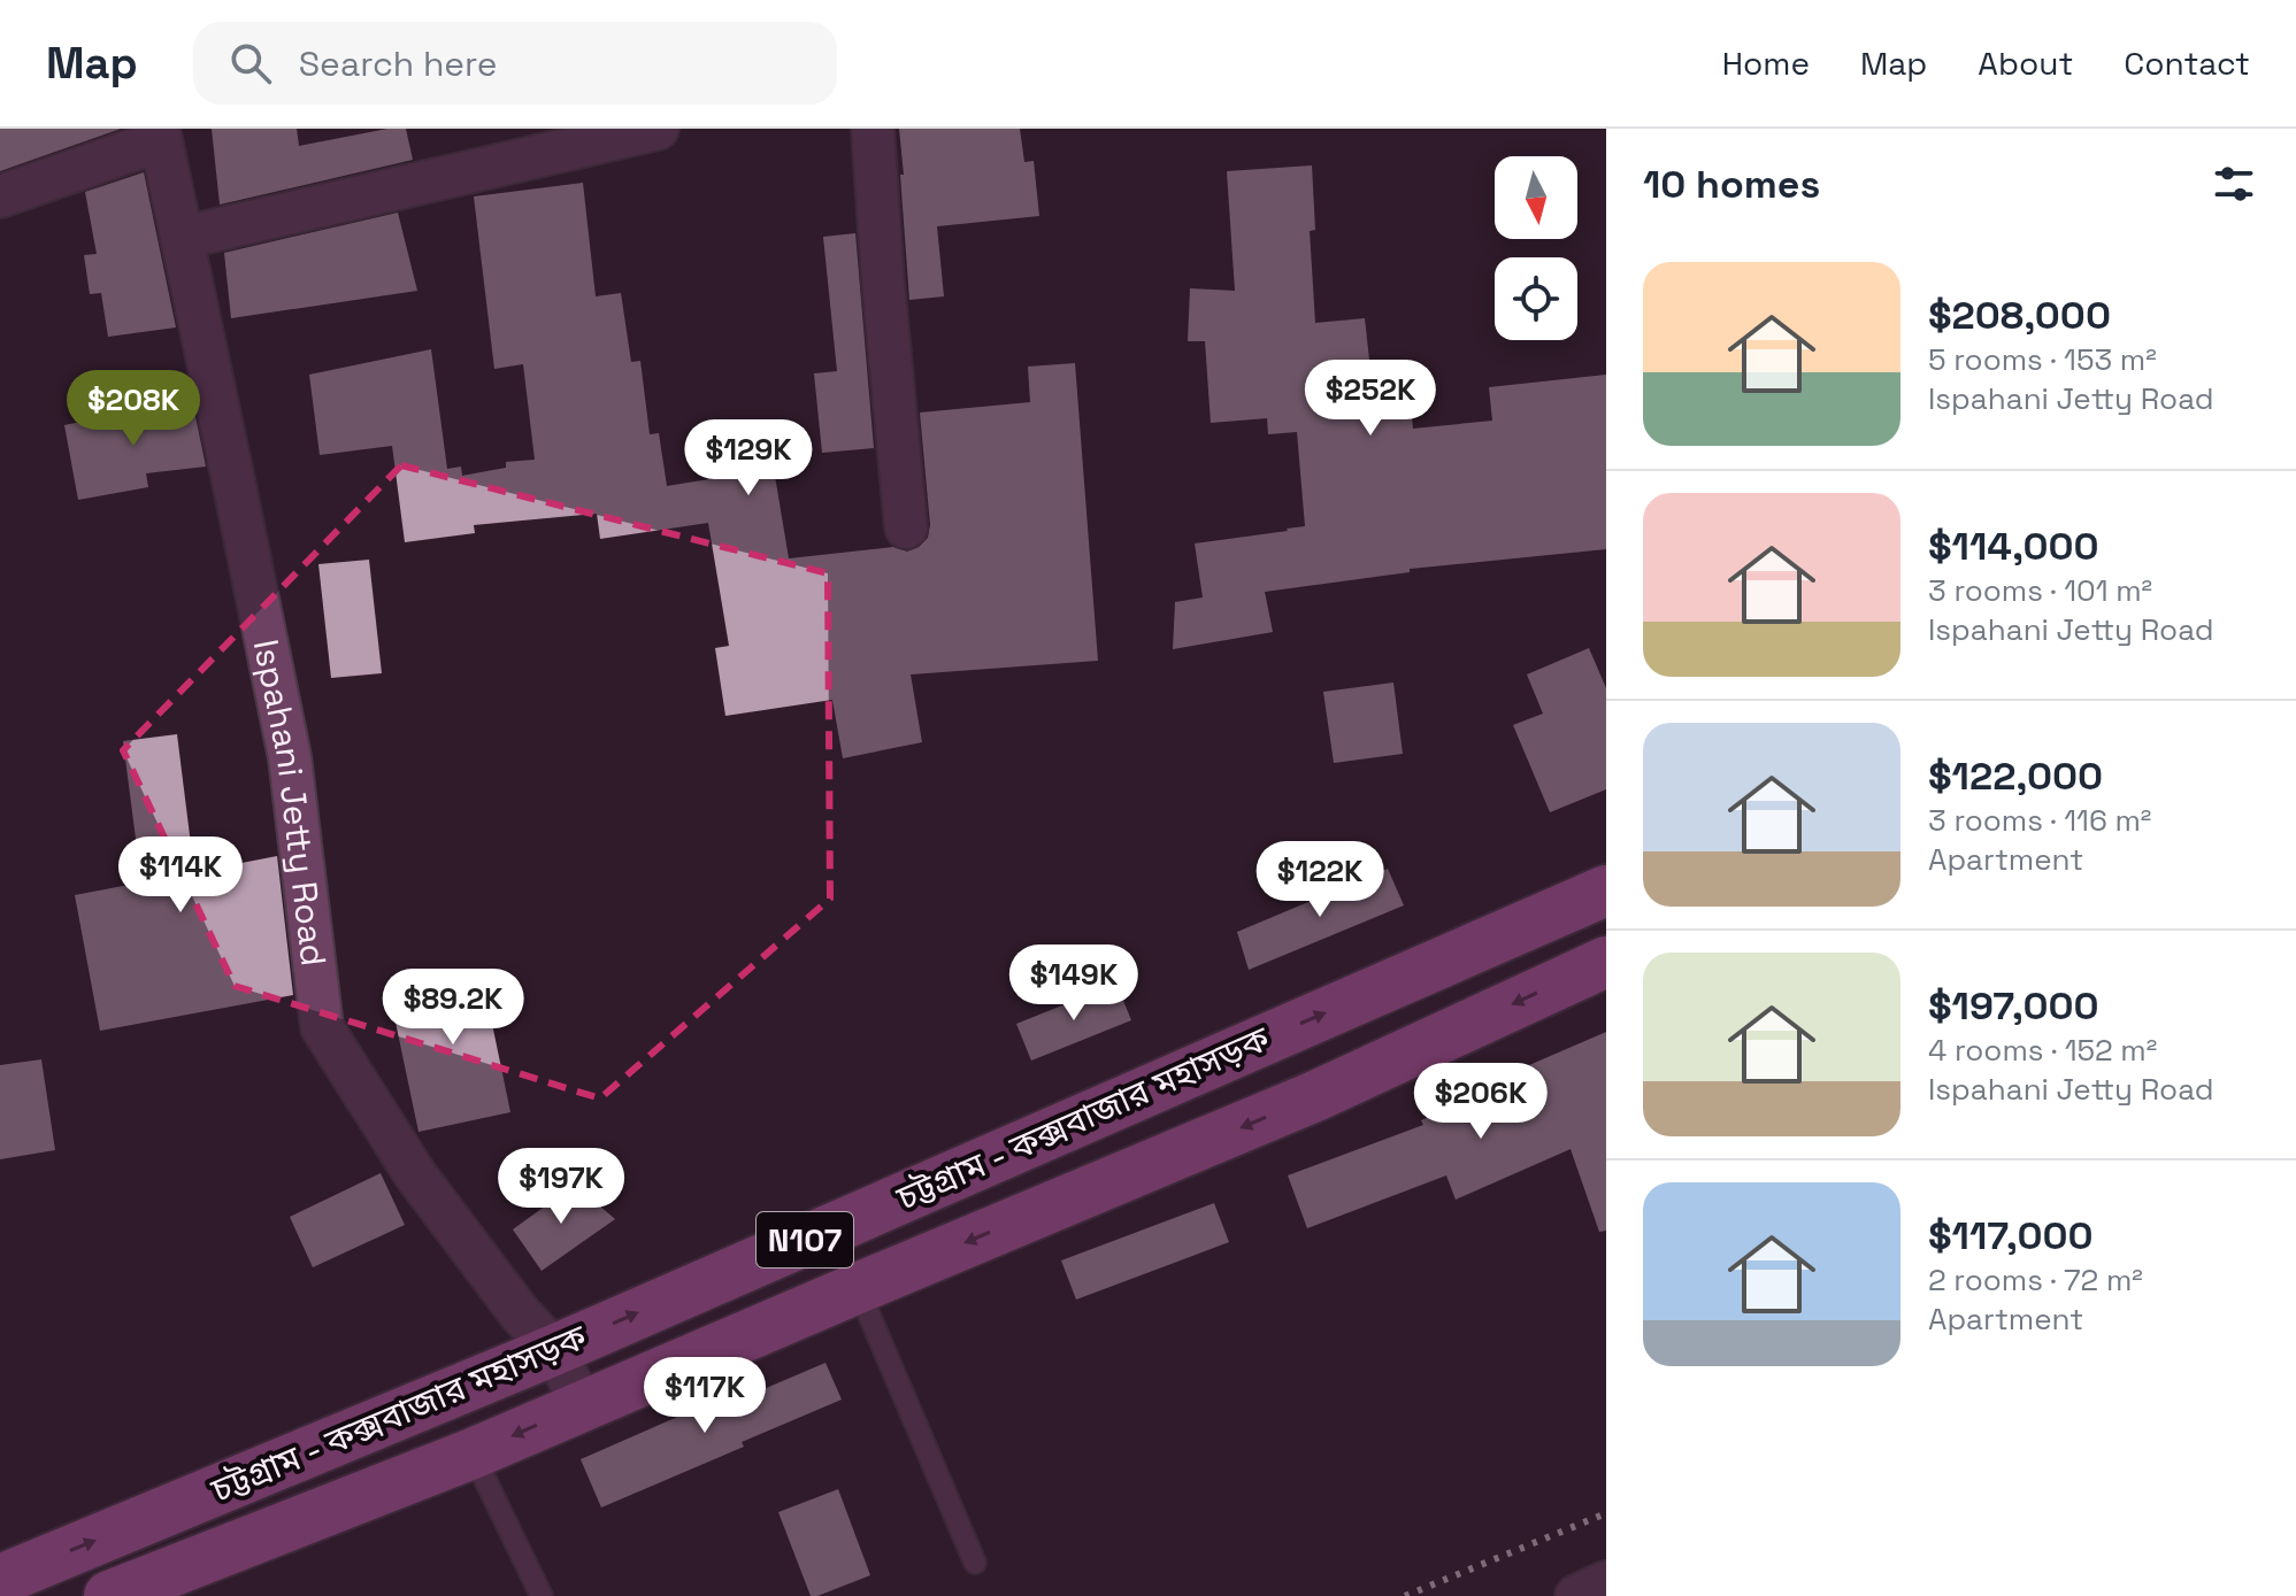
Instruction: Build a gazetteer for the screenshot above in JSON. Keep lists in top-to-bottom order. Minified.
{"streets":{"highway":["চট্টগ্রাম - কক্সবাজার মহাসড়ক","N107"],"street":["Ispahani Jetty Road"]},"crossings":[["Ispahani Jetty Road","চট্টগ্রাম - কক্সবাজার মহাসড়ক"]],"north":"bottom","page":{"header":"Map","search":"Search here","nav":["Home","Map","About","Contact"],"heading":"10 homes","list":[{"name":"$208,000","note":"5 rooms · 153 m² · Ispahani Jetty Road"},{"name":"$114,000","note":"3 rooms · 101 m² · Ispahani Jetty Road"},{"name":"$122,000","note":"3 rooms · 116 m² · Apartment"},{"name":"$197,000","note":"4 rooms · 152 m² · Ispahani Jetty Road"},{"name":"$117,000","note":"2 rooms · 72 m² · Apartment"}],"price":["$252K","$208K","$129K","$114K","$122K","$149K","$89.2K","$206K","$197K","$117K"]}}
